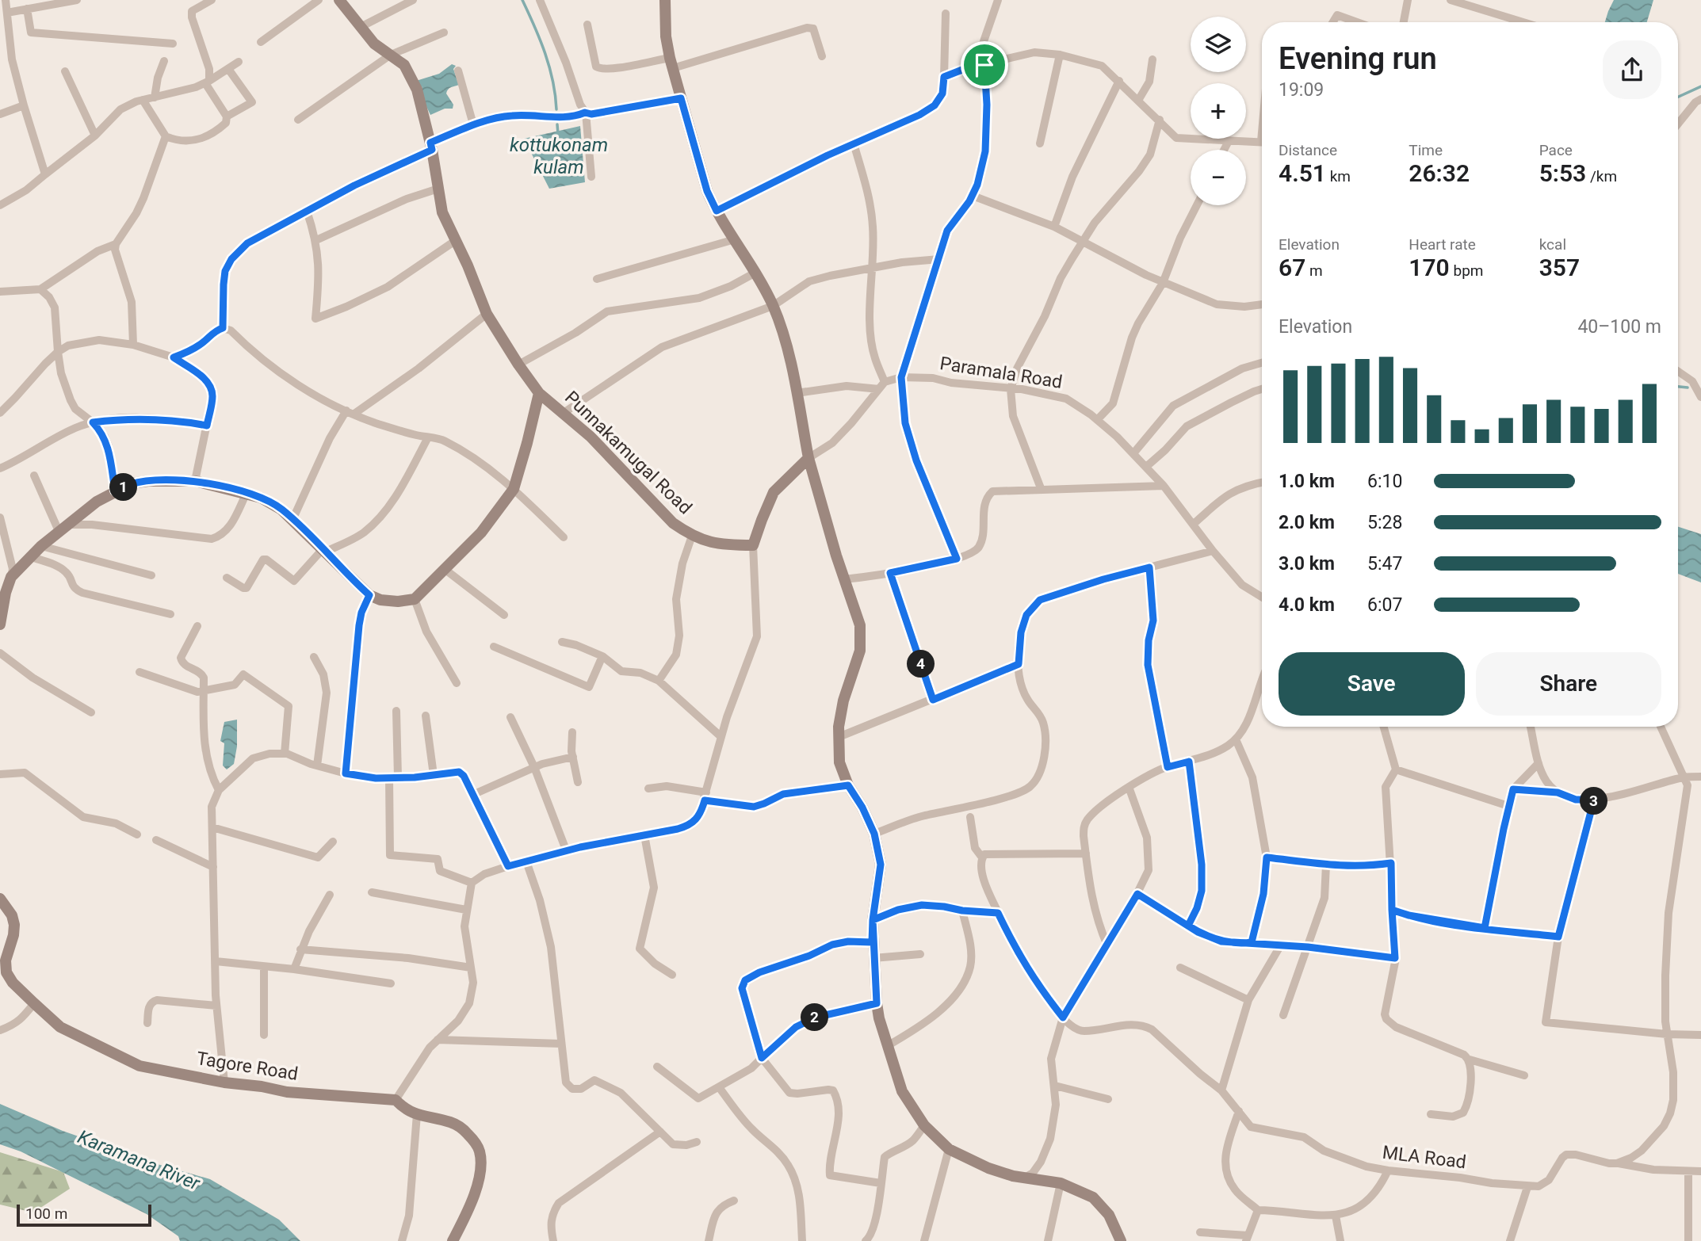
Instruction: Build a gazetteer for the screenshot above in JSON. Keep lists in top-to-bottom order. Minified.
{"streets":{"street":["Paramala Road","Punnakamugal Road","Tagore Road","MLA Road"]},"water":["kottukonam kulam","Karamana River"],"scale_bar":"100 m","page":{"map_buttons":["+","−"],"heading":["Evening run","19:09"],"stats":[["Distance","4.51 km"],["Time","26:32"],["Pace","5:53 /km"],["Elevation","67 m"],["Heart rate","170 bpm"],["kcal","357"]],"chart":["Elevation","40–100 m"],"list":[{"name":"1.0 km","note":"6:10"},{"name":"2.0 km","note":"5:28"},{"name":"3.0 km","note":"5:47"},{"name":"4.0 km","note":"6:07"}],"pins":["1","4","3","2"],"buttons":["Save","Share"],"scale":"100 m"}}
